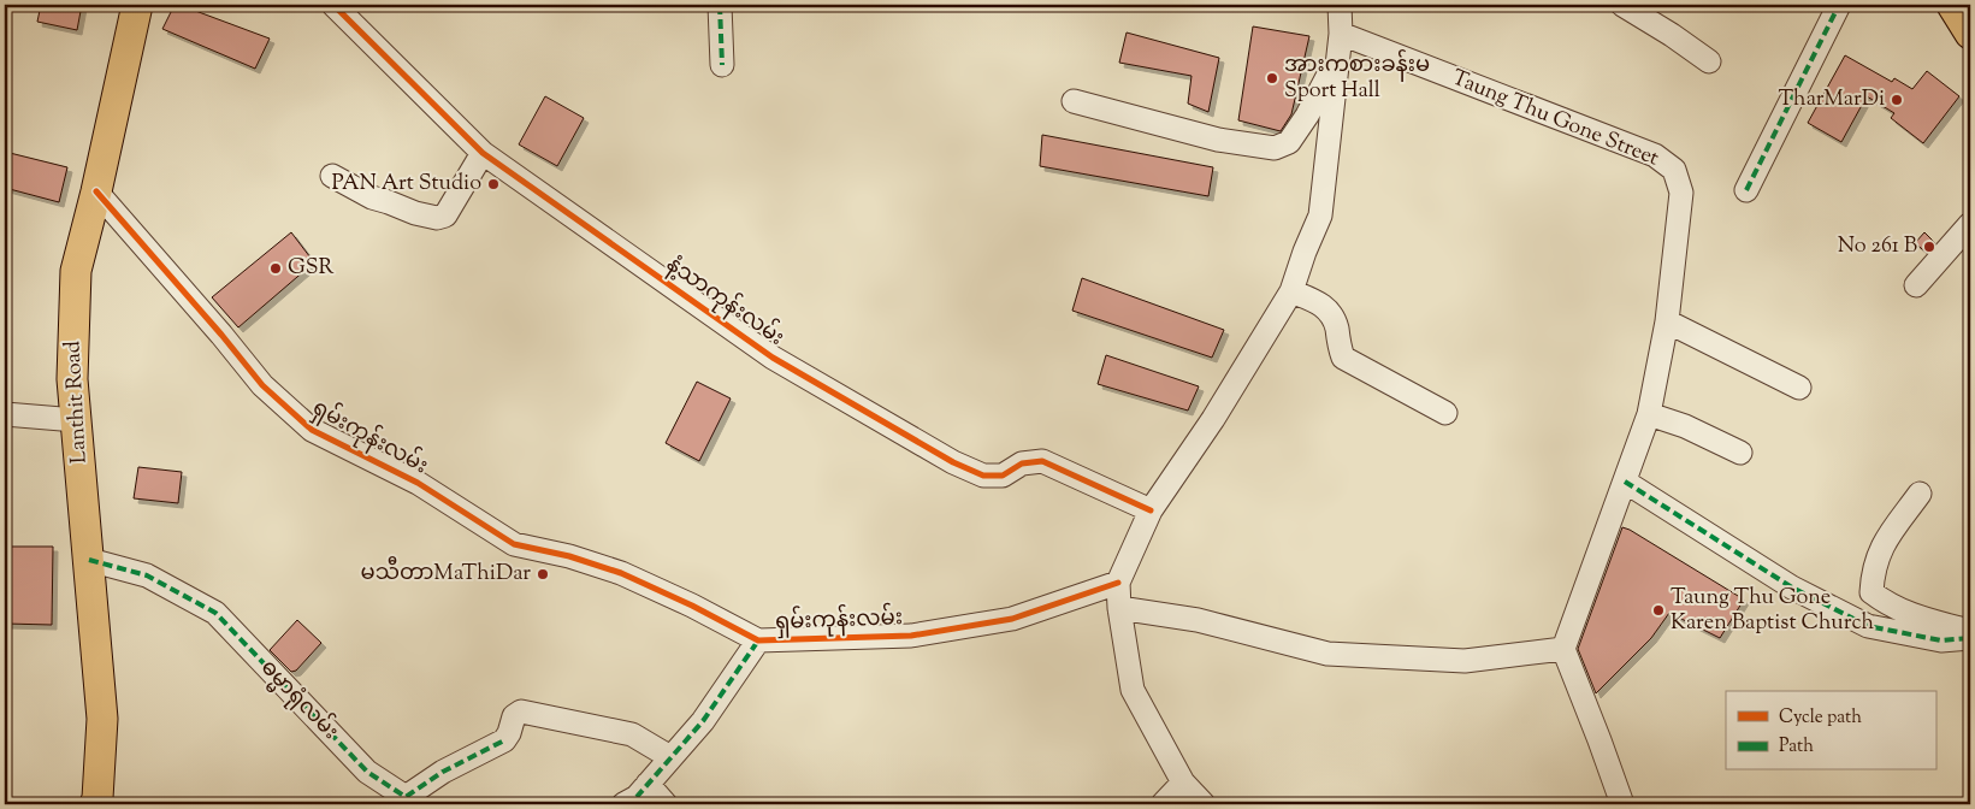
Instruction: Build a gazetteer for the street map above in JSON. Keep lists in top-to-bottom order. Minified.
{"streets":{"main road":["Lanthit Road"],"street":["Taung Thu Gone Street","နံ့သာကုန်းလမ်း","ရှမ်းကုန်းလမ်း","ဓမ္မာရုံလမ်း"]},"crossings":[["Lanthit Road","ရှမ်းကုန်းလမ်း"],["Lanthit Road","ဓမ္မာရုံလမ်း"]],"places":["အားကစားခန်းမ Sport Hall","TharMarDi","PAN Art Studio","No 261 B","GSR","မသီတာMaThiDar","Taung Thu Gone Karen Baptist Church"],"legend":["Cycle path","Path"]}
